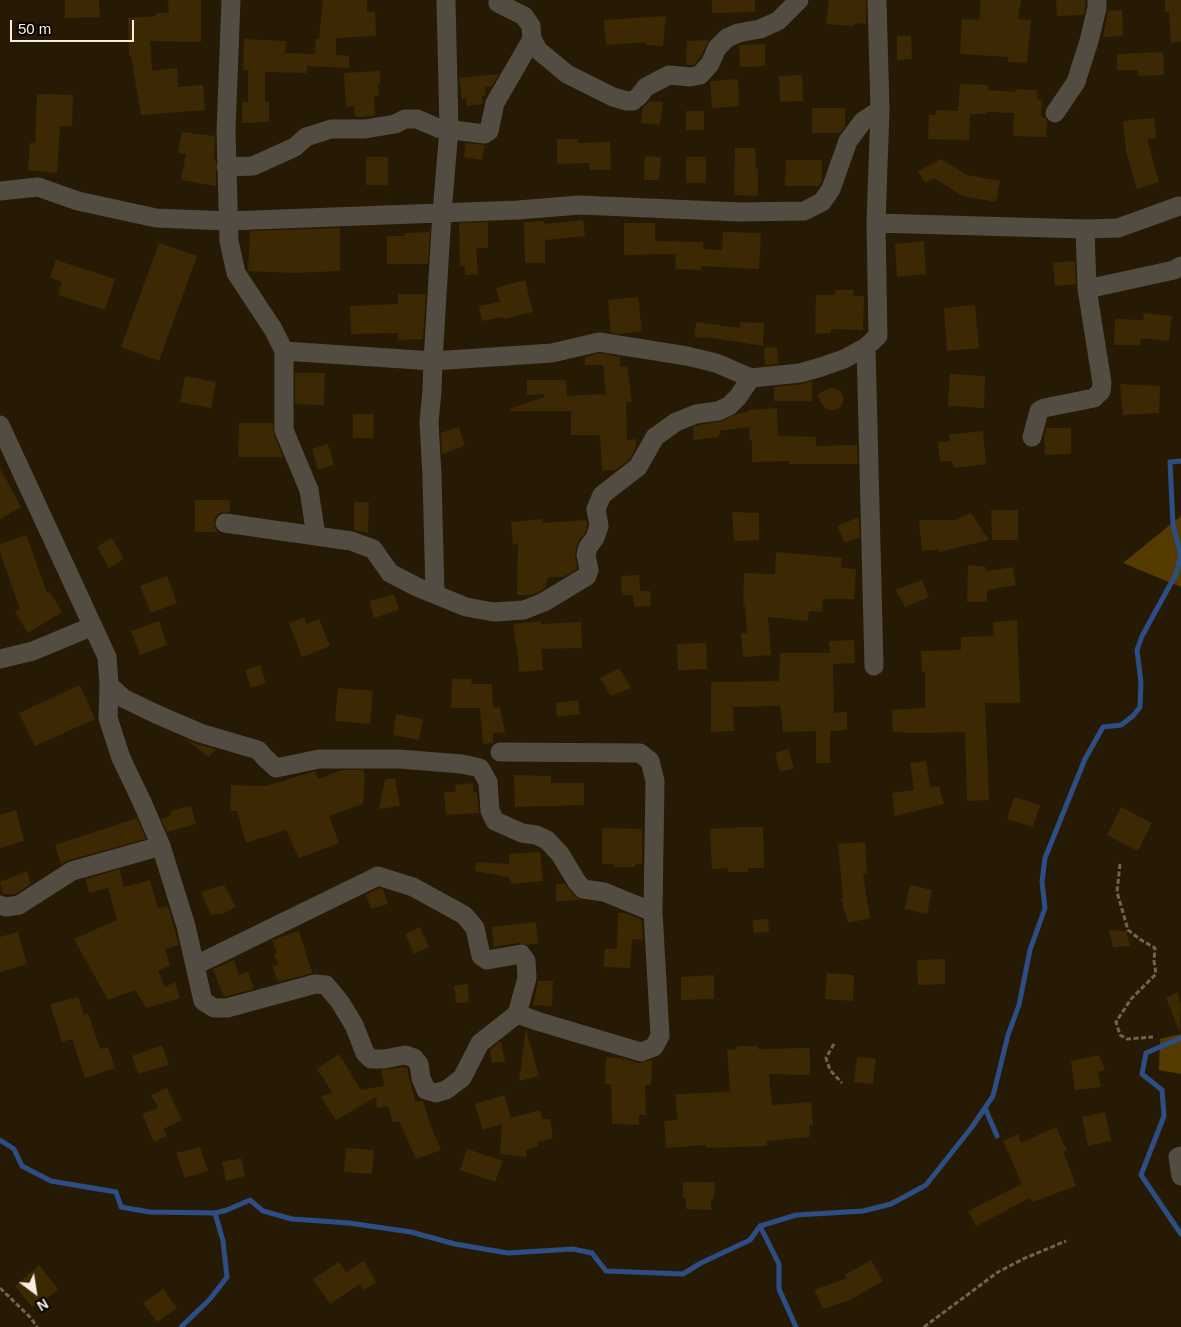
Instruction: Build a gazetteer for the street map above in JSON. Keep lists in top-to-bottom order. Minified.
{"scale_bar":"50 m","north":"bottom right"}
